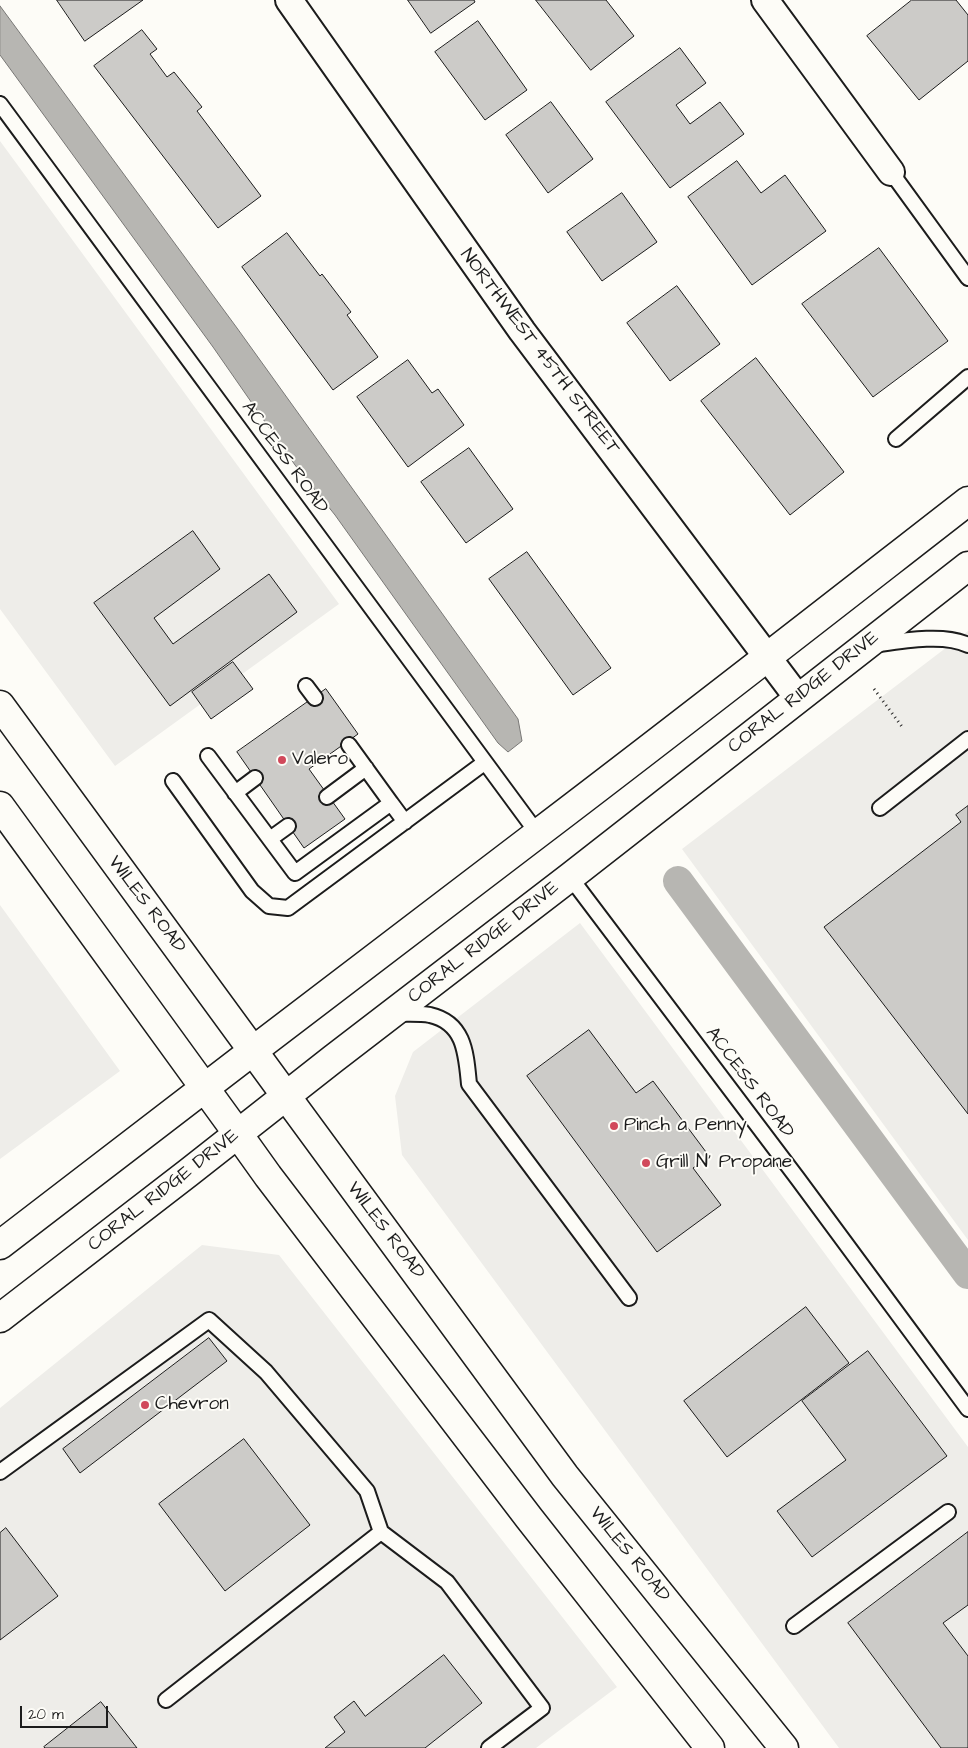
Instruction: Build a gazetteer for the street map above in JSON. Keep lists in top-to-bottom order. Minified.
{"streets":{"main road":["CORAL RIDGE DRIVE","WILES ROAD"],"street":["NORTHWEST 45TH STREET"],"lane":["ACCESS ROAD"]},"crossings":[["NORTHWEST 45TH STREET","CORAL RIDGE DRIVE"],["ACCESS ROAD","CORAL RIDGE DRIVE"],["CORAL RIDGE DRIVE","WILES ROAD"]],"places":["Valero","Pinch a Penny","Grill N' Propane","Chevron"],"scale_bar":"20 m"}
